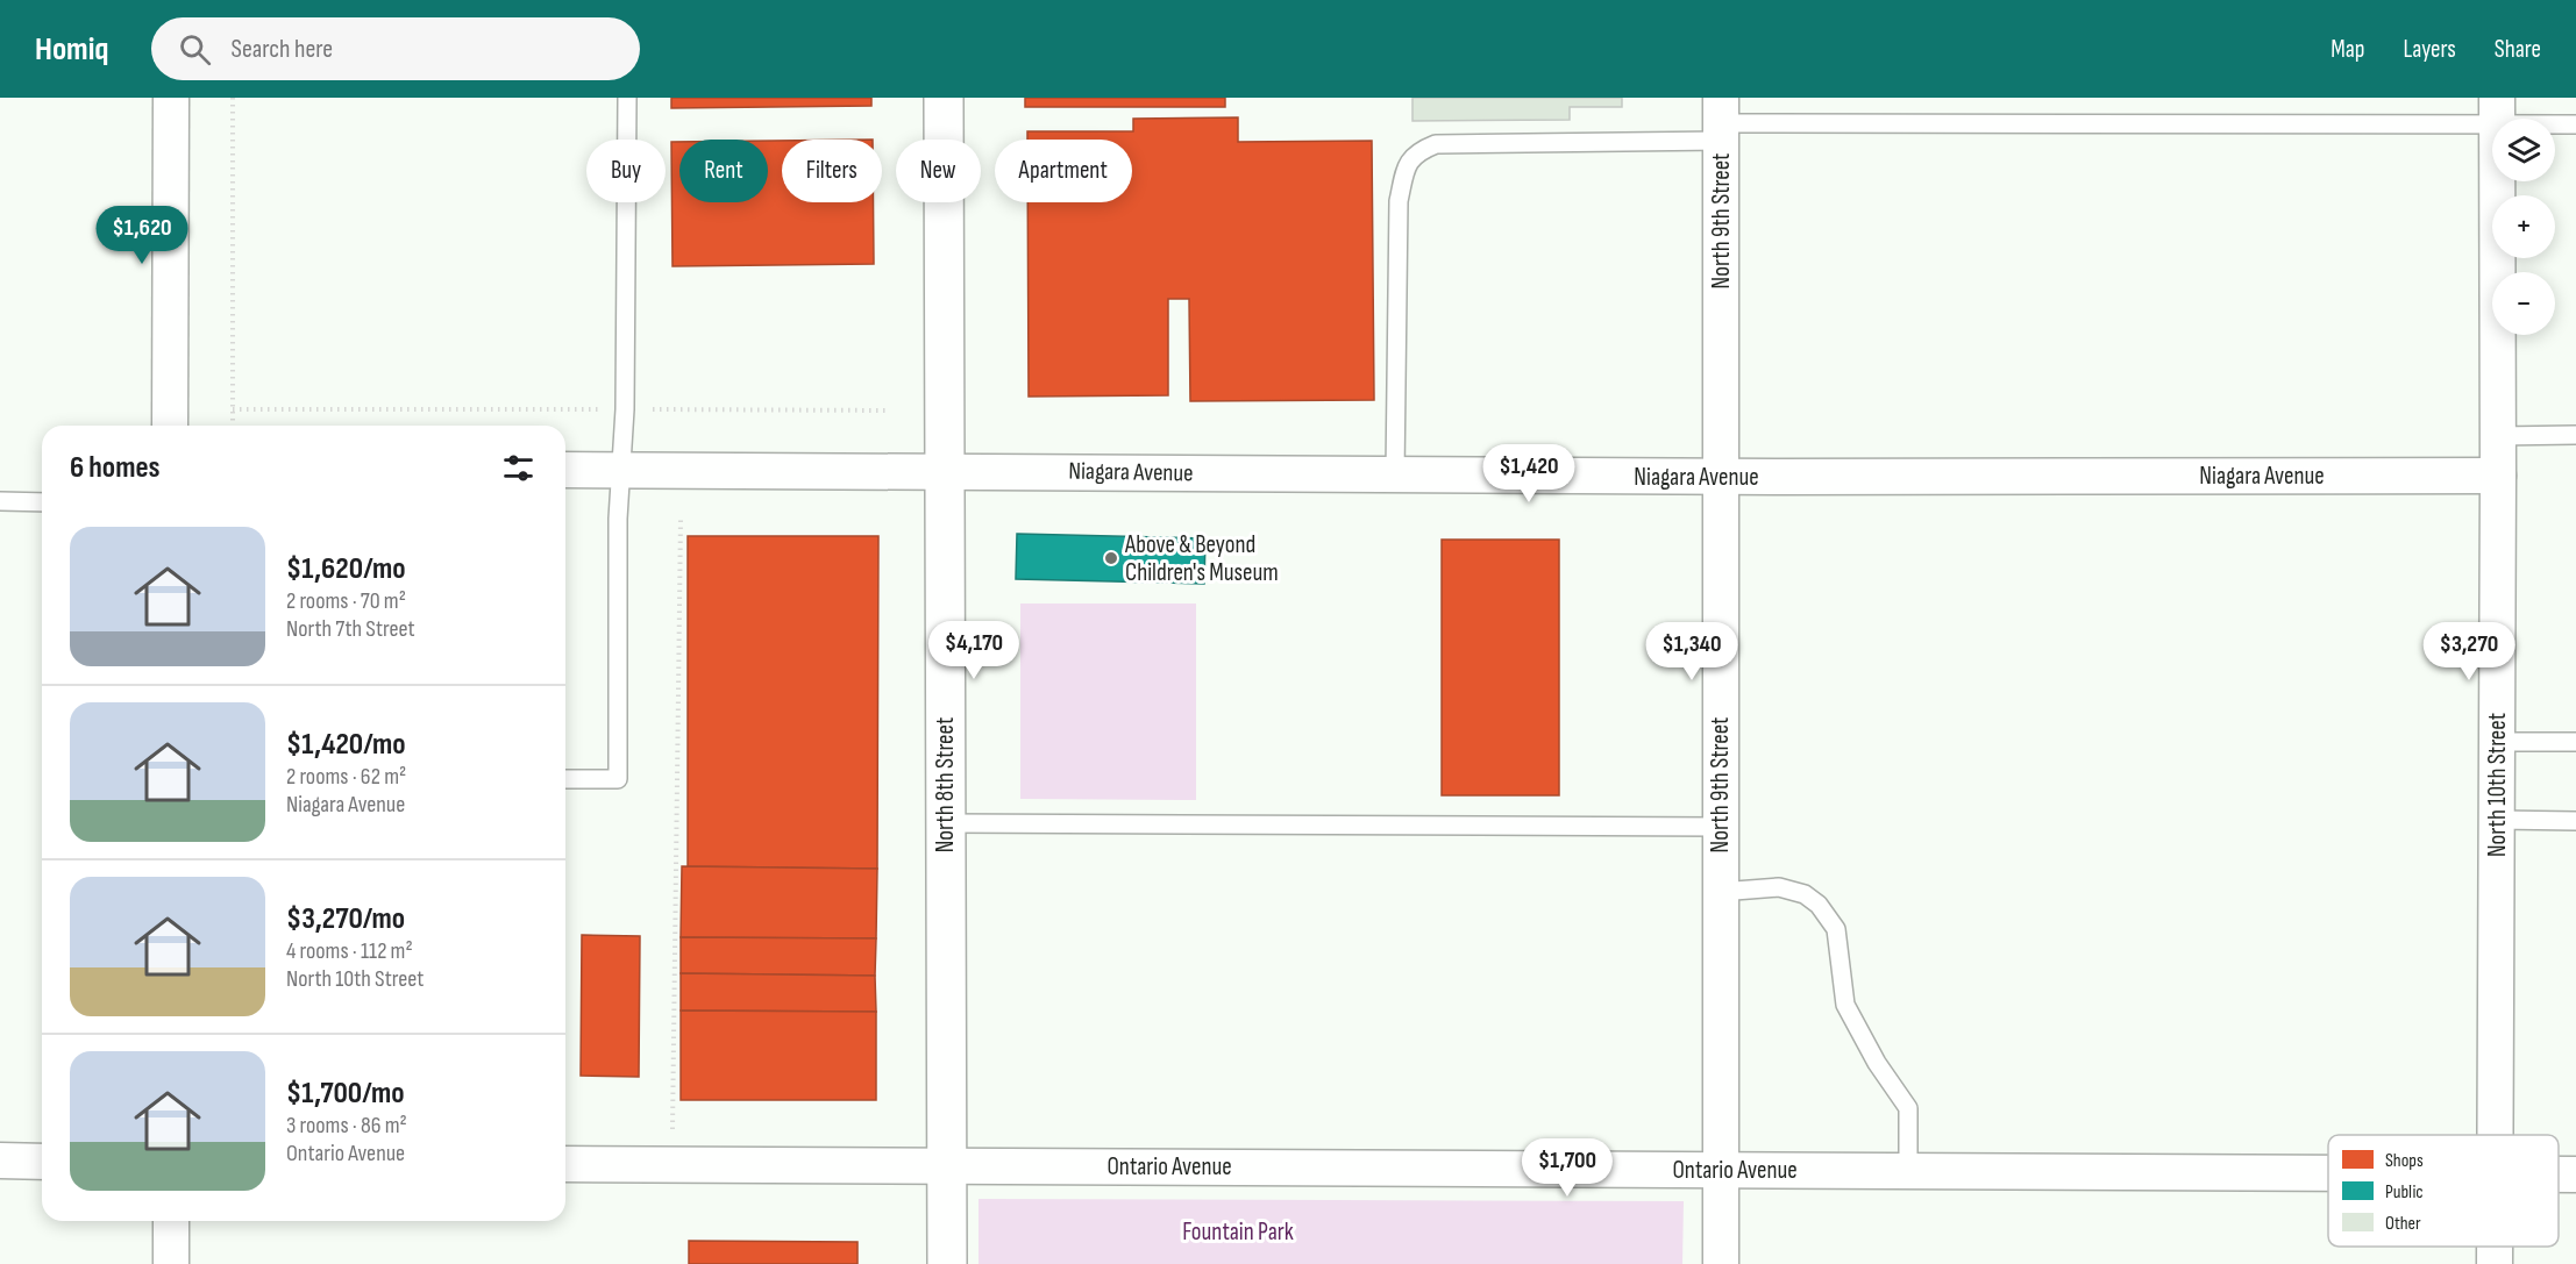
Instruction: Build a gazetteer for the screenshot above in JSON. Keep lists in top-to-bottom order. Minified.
{"streets":{"main road":["North 8th Street"],"street":["North 9th Street","Niagara Avenue","North 10th Street","Ontario Avenue"]},"crossings":[["North 9th Street","Niagara Avenue"],["North 9th Street","Ontario Avenue"],["Niagara Avenue","North 8th Street"],["Niagara Avenue","North 10th Street"],["North 8th Street","Ontario Avenue"]],"parks":["Fountain Park"],"places":["Above & Beyond Children's Museum"],"legend":["Shops","Public","Other"],"page":{"header":"Homiq","search":"Search here","nav":["Map","Layers","Share"],"map_buttons":["+","−"],"chip":["Buy","Rent","Filters","New","Apartment"],"price":["$1,620","$1,420","$4,170","$1,340","$3,270","$1,700"],"heading":"6 homes","list":[{"name":"$1,620/mo","note":"2 rooms · 70 m² · North 7th Street"},{"name":"$1,420/mo","note":"2 rooms · 62 m² · Niagara Avenue"},{"name":"$3,270/mo","note":"4 rooms · 112 m² · North 10th Street"},{"name":"$1,700/mo","note":"3 rooms · 86 m² · Ontario Avenue"}]}}
